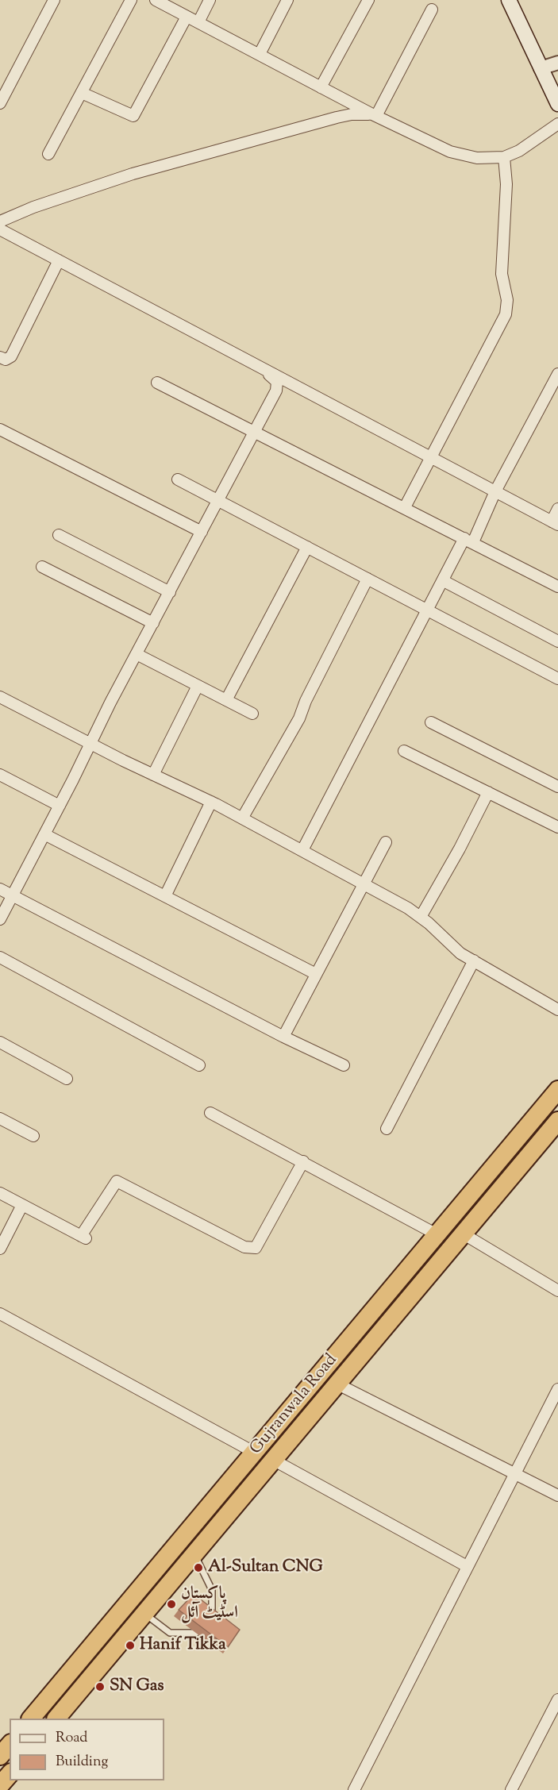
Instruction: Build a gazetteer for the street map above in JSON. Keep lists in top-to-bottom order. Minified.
{"streets":{"highway":["Gujranwala Road"]},"places":["Al-Sultan CNG","پاکستان اسٹیٹ آئل","Hanif Tikka","SN Gas"],"legend":["Road","Building"]}
